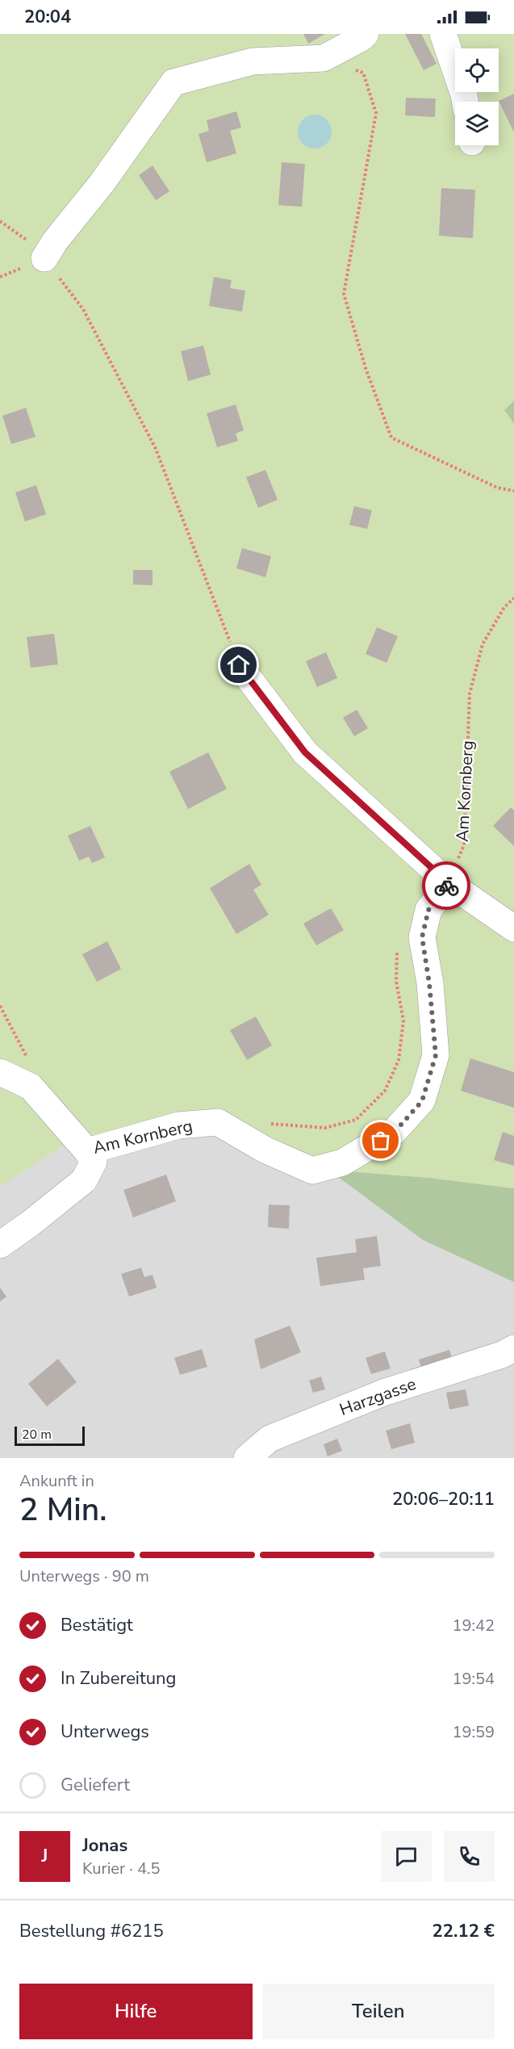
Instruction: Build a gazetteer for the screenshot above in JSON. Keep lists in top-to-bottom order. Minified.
{"streets":{"lane":["Am Kornberg","Harzgasse"]},"scale_bar":"20 m","page":{"status":"20:04","scale":"20 m","heading":["2 Min.","Ankunft in","20:06–20:11"],"panel":["Jonas","Kurier · 4.5","Bestellung #6215","22.12 €"],"bar":"Unterwegs · 90 m","list":[["Bestätigt","19:42"],["In Zubereitung","19:54"],["Unterwegs","19:59"],"Geliefert"],"round":"J","buttons":["Hilfe","Teilen"]}}
